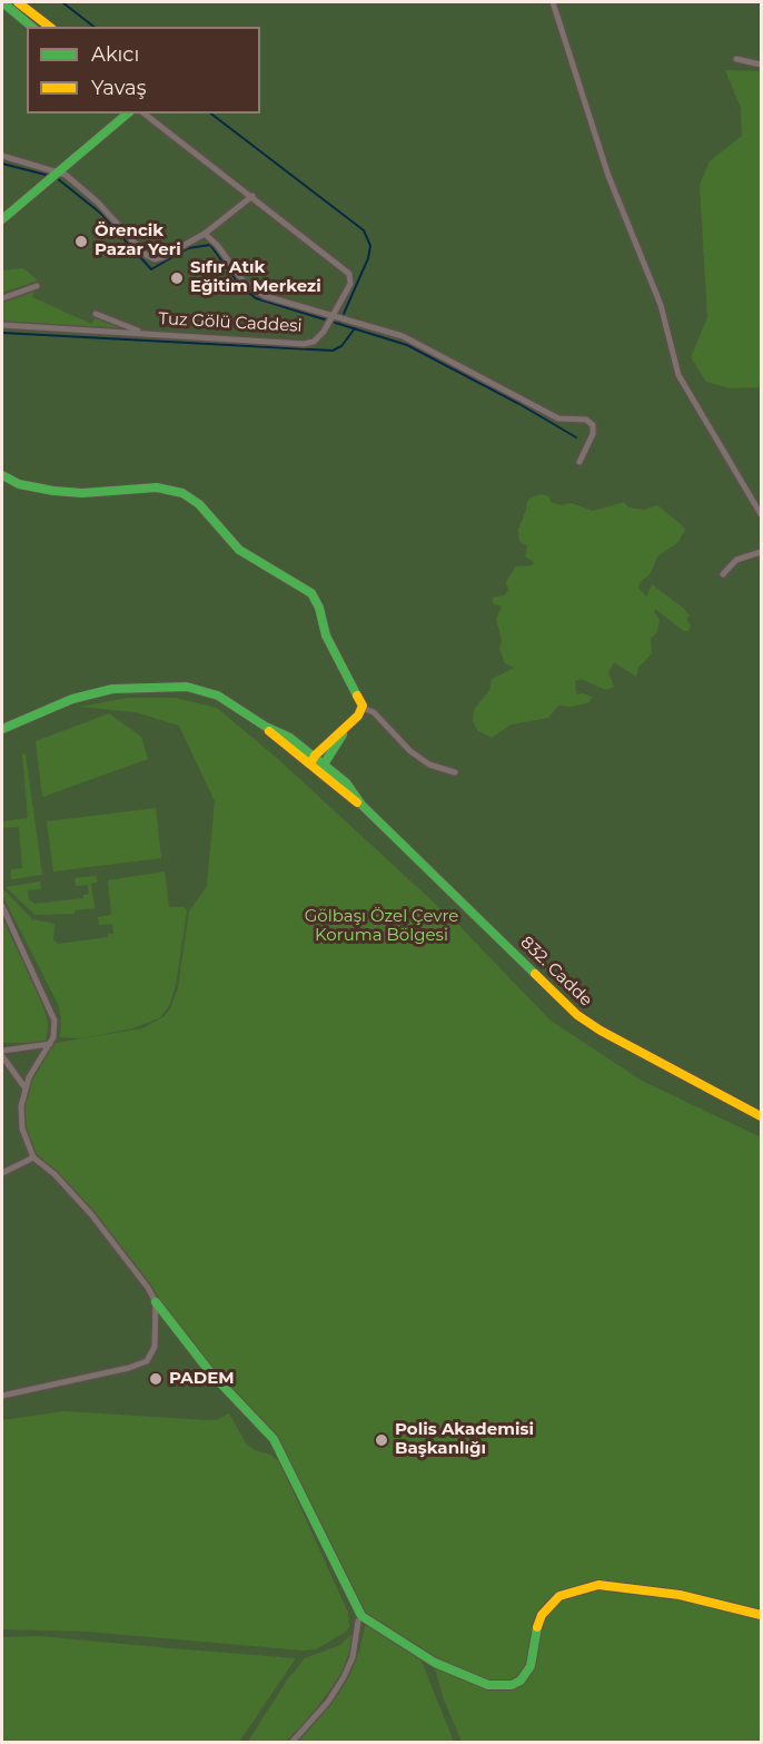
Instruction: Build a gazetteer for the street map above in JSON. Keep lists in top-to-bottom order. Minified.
{"streets":{"street":["Tuz Gölü Caddesi","832. Cadde"]},"parks":["Gölbaşı Özel Çevre Koruma Bölgesi"],"places":["Örencik Pazar Yeri","Sıfır Atık Eğitim Merkezi","PADEM","Polis Akademisi Başkanlığı"],"legend":["Akıcı","Yavaş"]}
